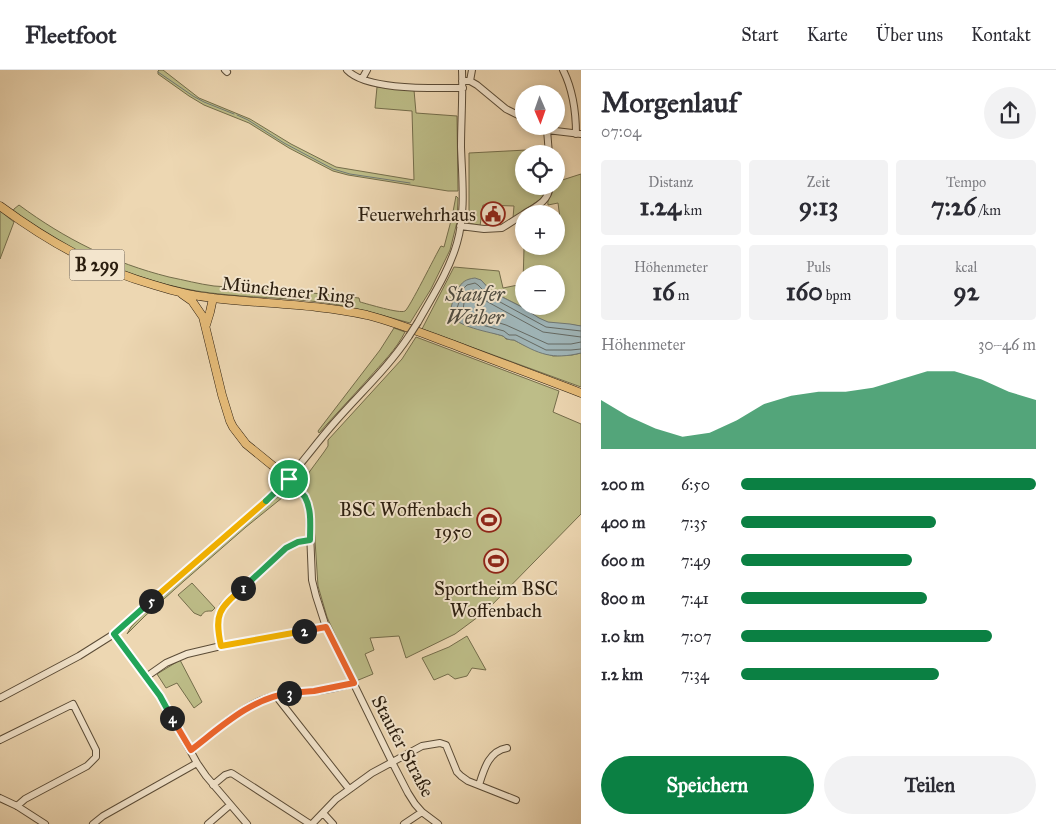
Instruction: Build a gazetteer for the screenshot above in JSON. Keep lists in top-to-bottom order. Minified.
{"streets":{"main road":["B 299","Münchener Ring"],"street":["Staufer Straße"]},"water":["Staufer Weiher"],"places":{"public building":["Feuerwehrhaus"],"sports":["BSC Woffenbach 1950","Sportheim BSC Woffenbach"]},"north":"bottom","page":{"header":"Fleetfoot","nav":["Start","Karte","Über uns","Kontakt"],"heading":["Morgenlauf","07:04"],"map_buttons":["+","−"],"stats":[["Distanz","1.24 km"],["Zeit","9:13"],["Tempo","7:26 /km"],["Höhenmeter","16 m"],["Puls","160 bpm"],["kcal","92"]],"chart":["Höhenmeter","30–46 m"],"list":[{"name":"200 m","note":"6:50"},{"name":"400 m","note":"7:35"},{"name":"600 m","note":"7:49"},{"name":"800 m","note":"7:41"},{"name":"1.0 km","note":"7:07"},{"name":"1.2 km","note":"7:34"}],"pins":["1","5","2","3","4"],"buttons":["Speichern","Teilen"]}}
